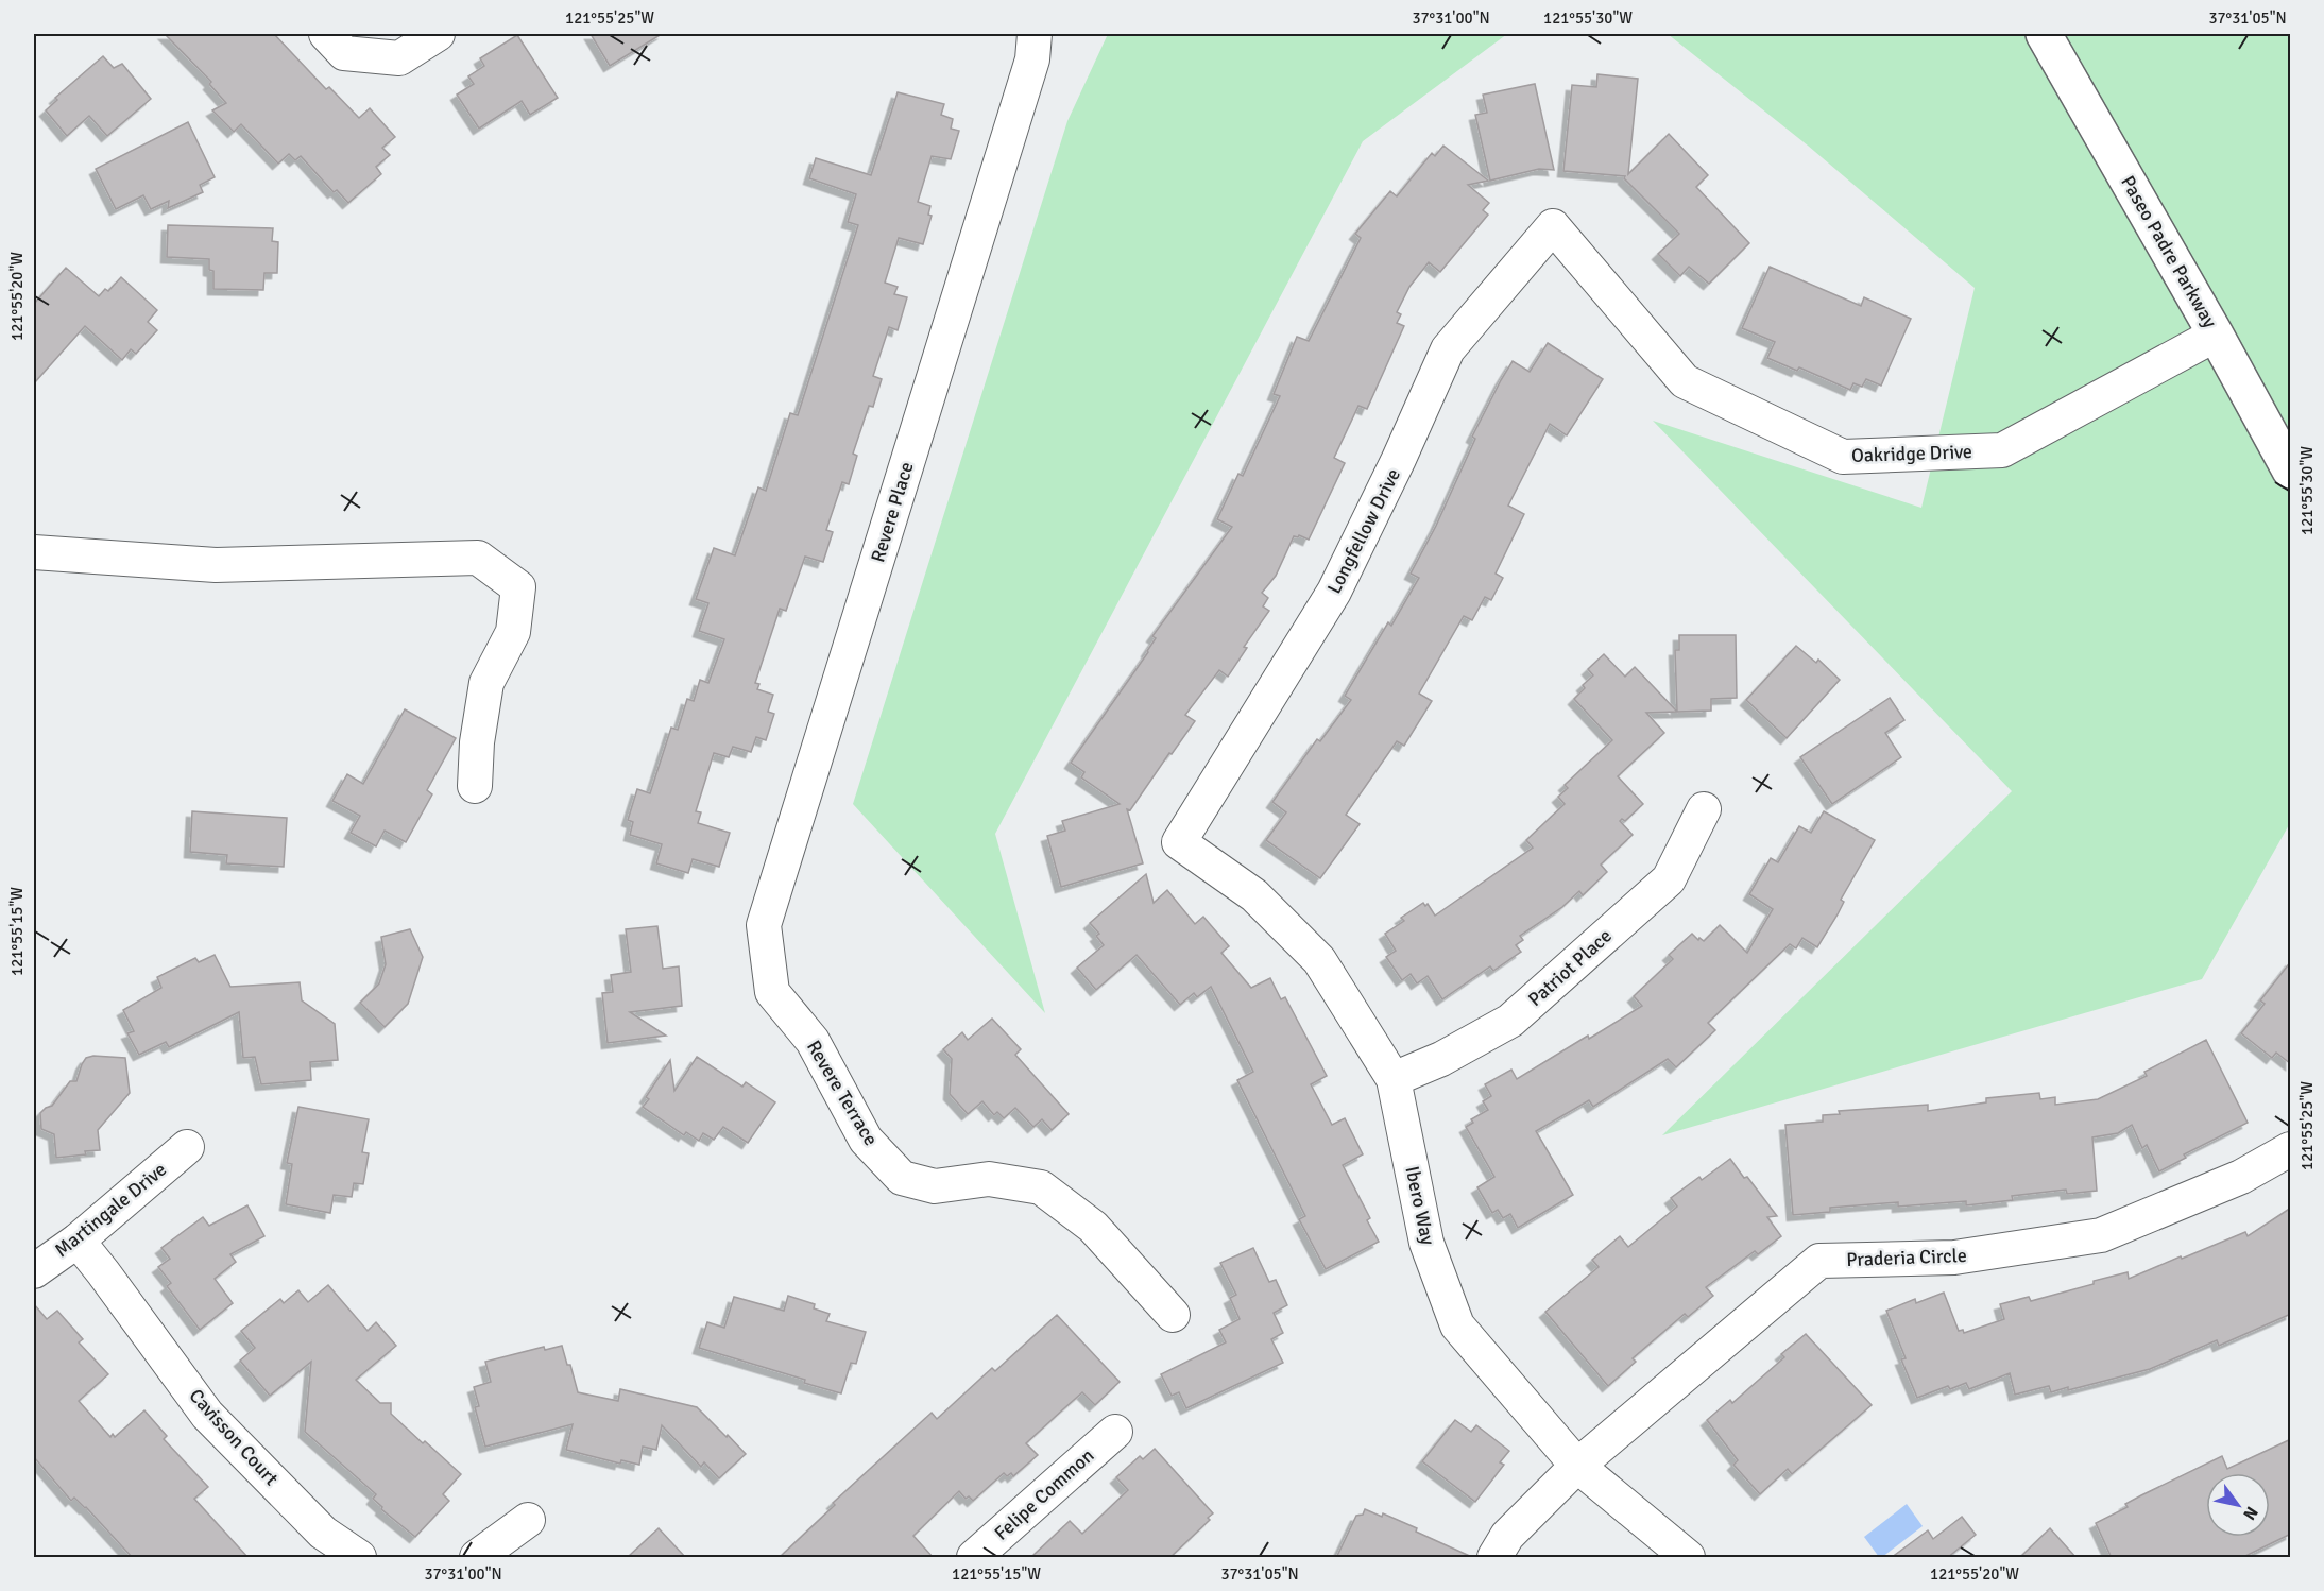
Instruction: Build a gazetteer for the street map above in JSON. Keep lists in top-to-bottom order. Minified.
{"streets":{"main road":["Paseo Padre Parkway"],"street":["Oakridge Drive","Revere Place","Longfellow Drive","Patriot Place","Revere Terrace","Ibero Way","Martingale Drive","Praderia Circle","Cavisson Court","Felipe Common"]},"crossings":[["Paseo Padre Parkway","Oakridge Drive"],["Oakridge Drive","Longfellow Drive"],["Revere Place","Revere Terrace"],["Longfellow Drive","Ibero Way"],["Patriot Place","Ibero Way"],["Ibero Way","Praderia Circle"],["Martingale Drive","Cavisson Court"]],"north":"bottom right","coordinates":["121°55'25\"W","37°31'00\"N","121°55'30\"W","37°31'05\"N","121°55'20\"W","121°55'15\"W"]}
